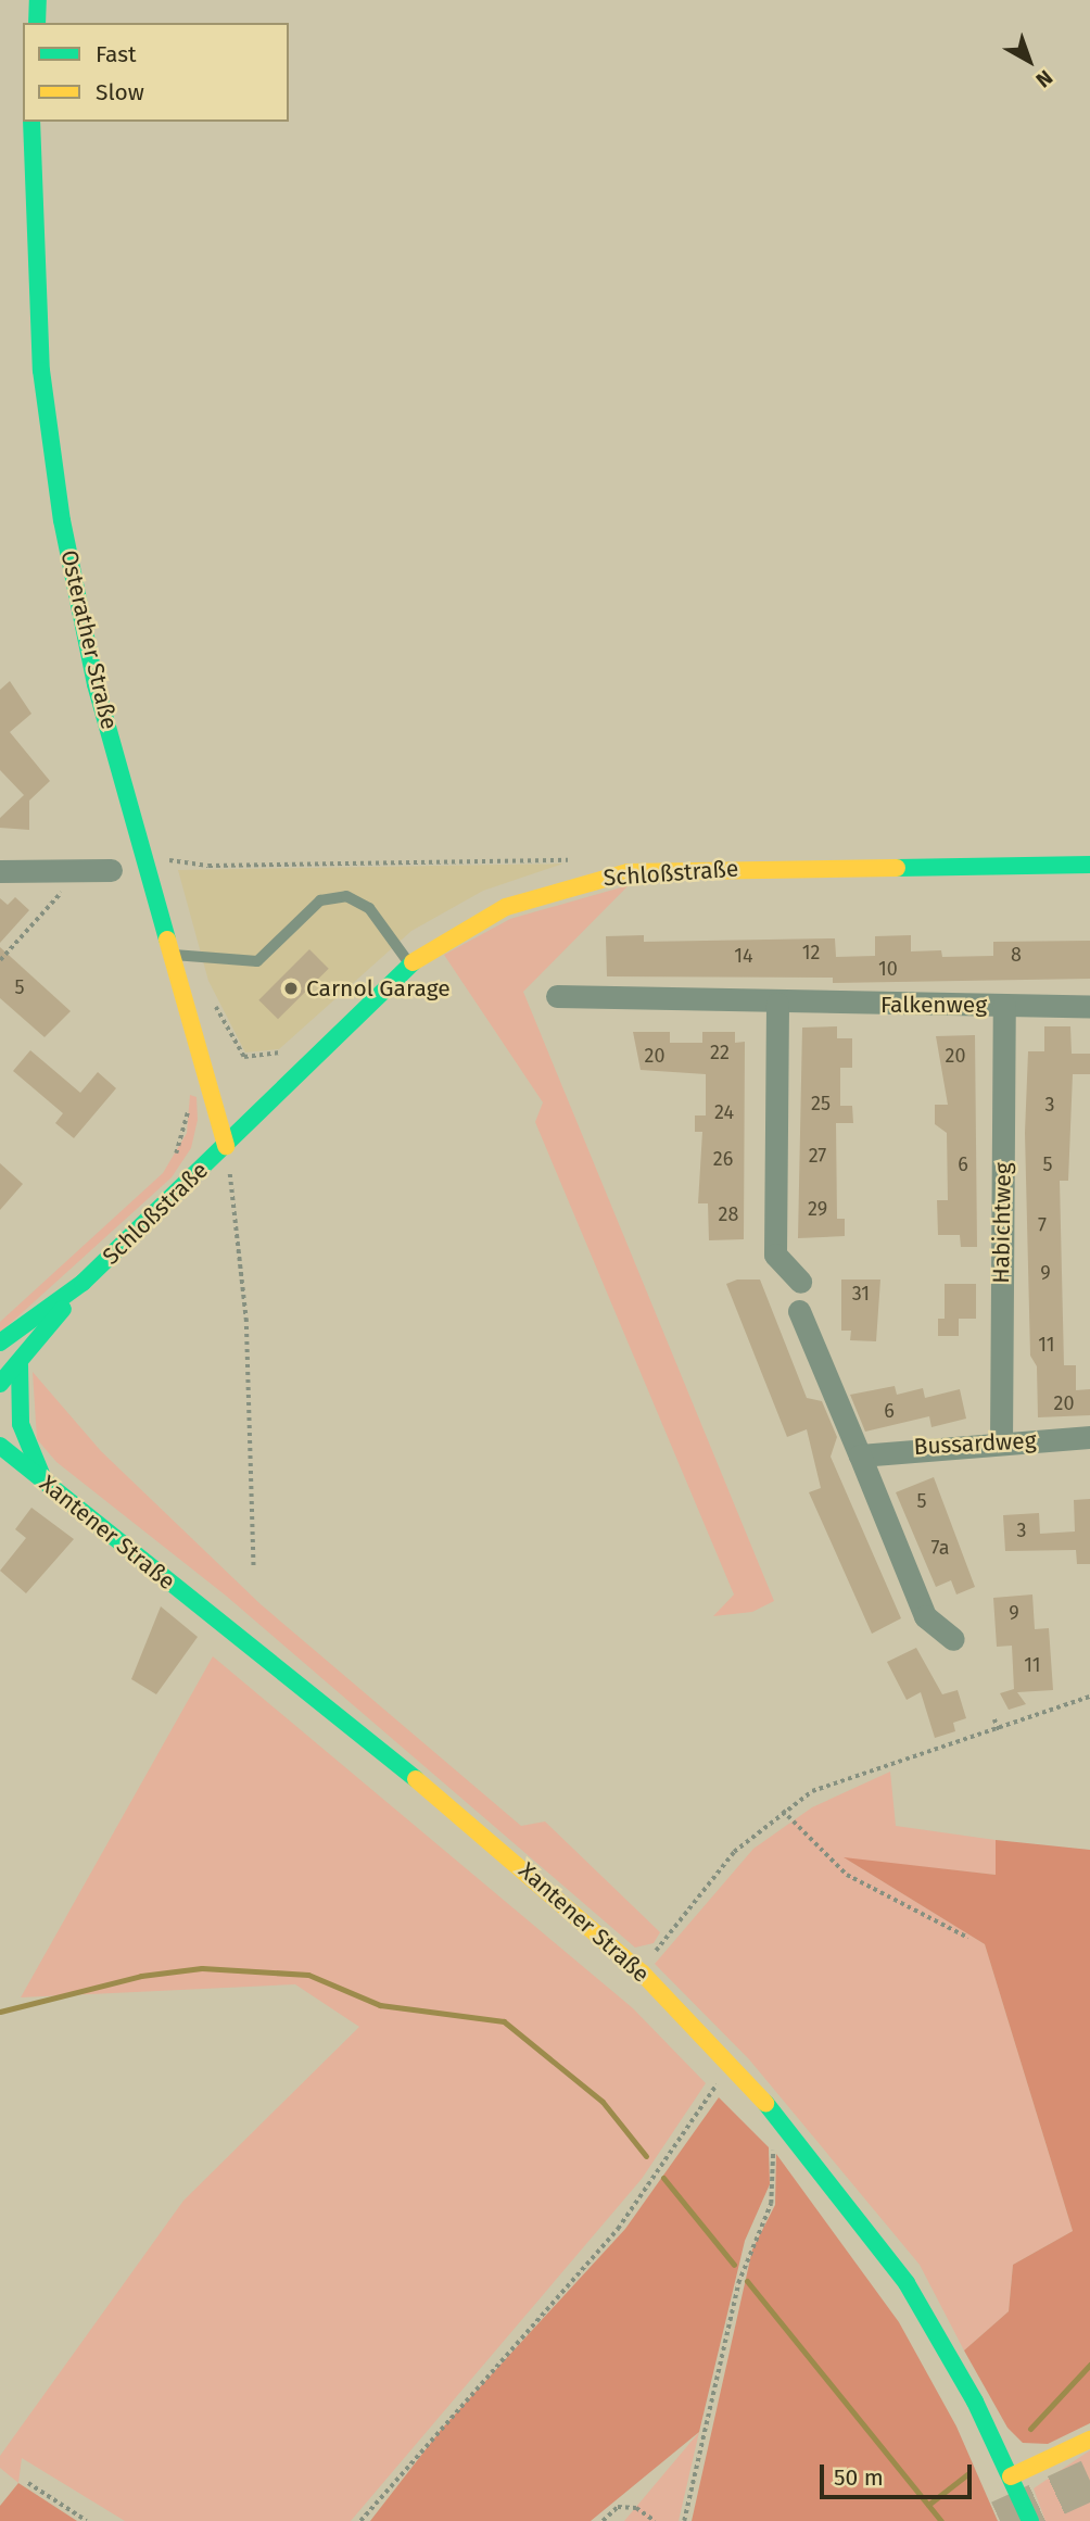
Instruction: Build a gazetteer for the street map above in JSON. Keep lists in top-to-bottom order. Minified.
{"streets":{"main road":["Osterather Straße","Schloßstraße","Xantener Straße"],"street":["Falkenweg","Habichtweg","Bussardweg"]},"crossings":[["Osterather Straße","Schloßstraße"],["Falkenweg","Habichtweg"],["Habichtweg","Bussardweg"]],"places":["Carnol Garage"],"house_numbers":["12","8","14","10","5","22","20","20","25","3","24","27","26","6","5","29","28","7","9","31","11","20","6","5","3","7a","9","11"],"legend":["Fast","Slow"],"scale_bar":"50 m","north":"bottom right"}
